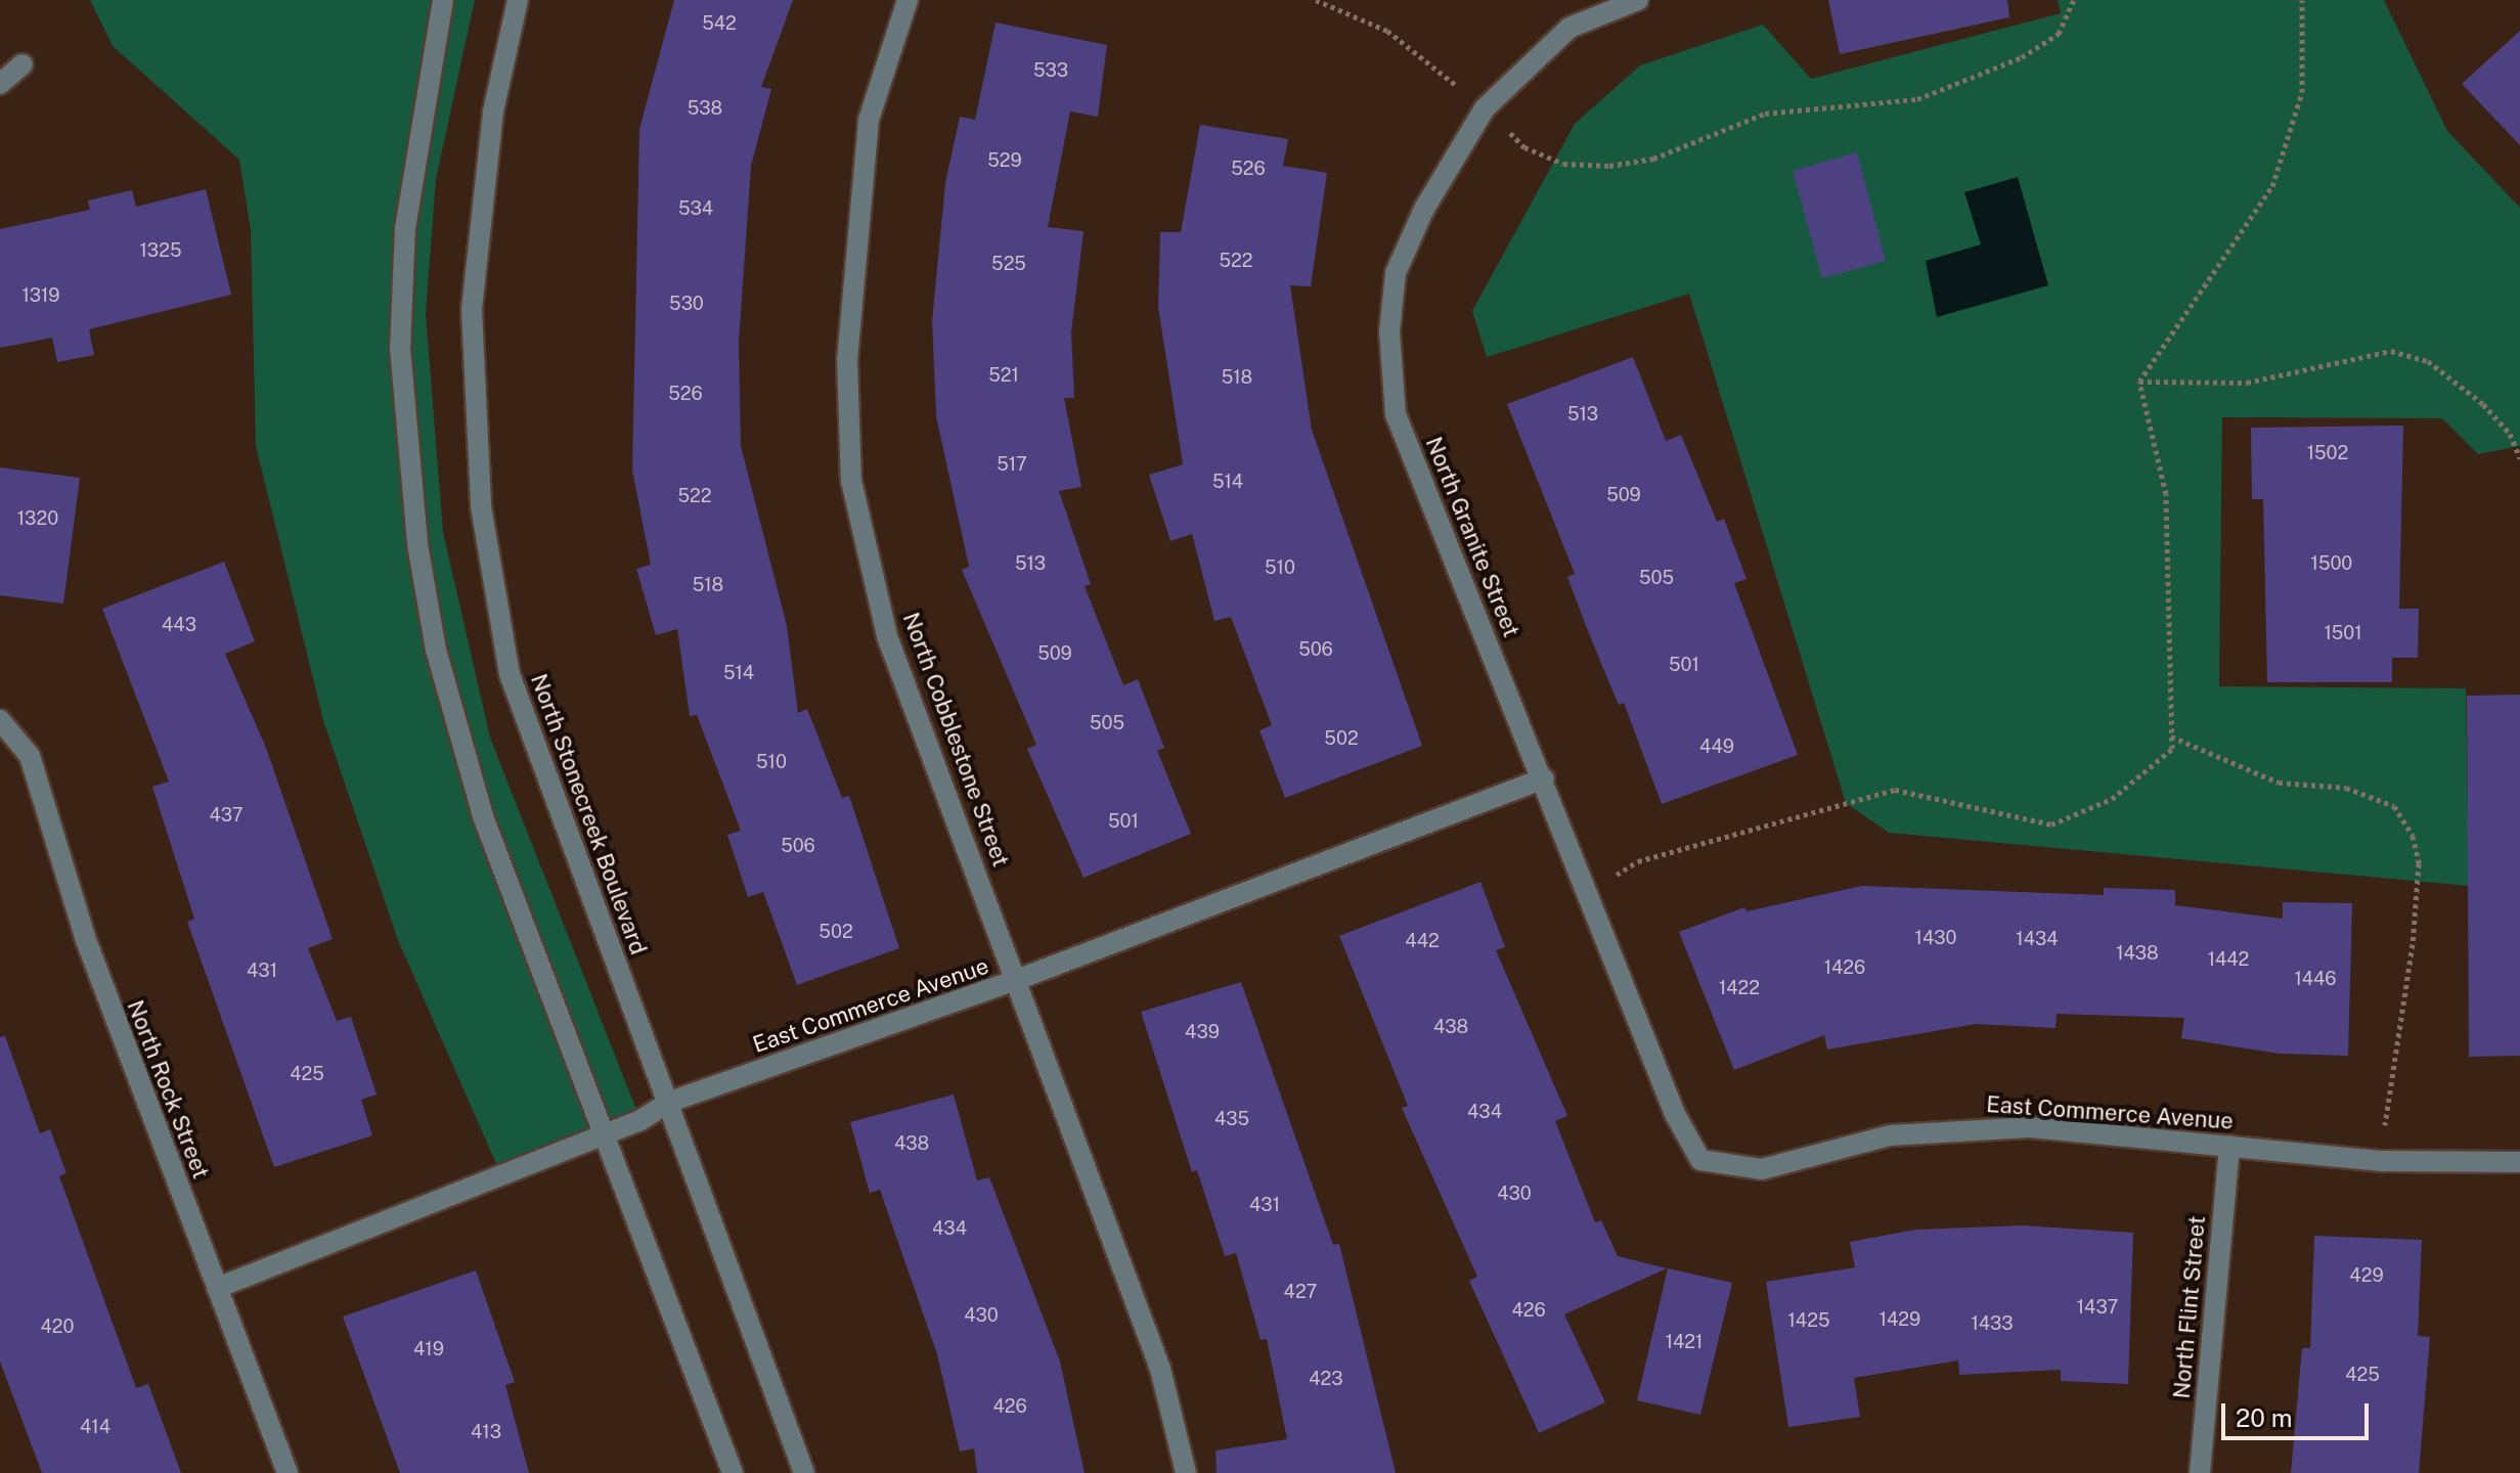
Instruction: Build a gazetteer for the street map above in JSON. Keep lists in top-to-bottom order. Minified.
{"streets":{"street":["North Granite Street","North Cobblestone Street","North Stonecreek Boulevard","East Commerce Avenue","North Rock Street","North Flint Street"]},"crossings":[["North Granite Street","East Commerce Avenue"],["North Cobblestone Street","East Commerce Avenue"],["North Stonecreek Boulevard","East Commerce Avenue"],["East Commerce Avenue","North Rock Street"],["East Commerce Avenue","North Flint Street"]],"house_numbers":["542","533","538","529","526","534","1325","522","525","1319","530","521","518","526","513","1502","517","514","509","522","1320","513","1500","510","505","518","443","1501","506","509","501","514","505","502","449","510","437","501","506","502","1430","1434","442","1438","1442","1426","431","1446","1422","438","439","425","434","435","438","430","431","434","429","427","1437","426","430","1429","1425","1433","420","1421","419","425","423","426","414","413"],"scale_bar":"20 m"}
